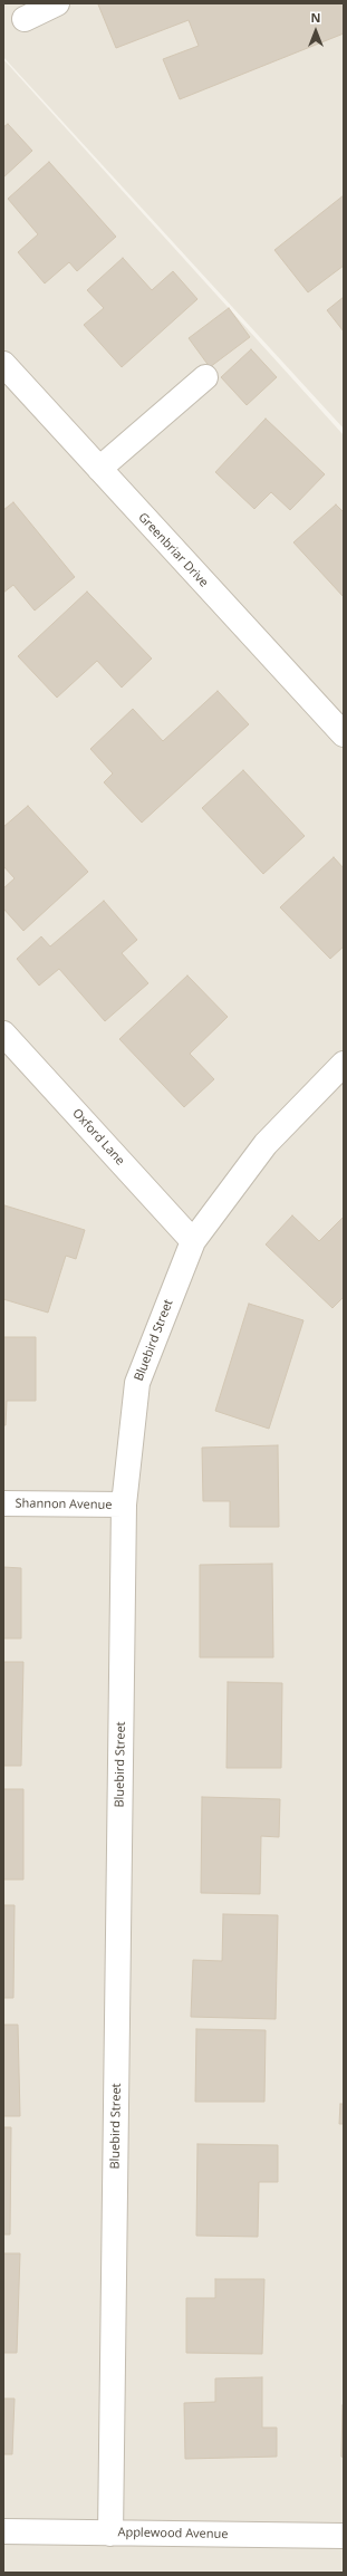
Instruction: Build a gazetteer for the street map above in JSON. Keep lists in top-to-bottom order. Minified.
{"streets":{"street":["Greenbriar Drive","Oxford Lane","Bluebird Street","Shannon Avenue","Applewood Avenue"]},"crossings":[["Oxford Lane","Bluebird Street"],["Bluebird Street","Shannon Avenue"],["Bluebird Street","Applewood Avenue"]],"north":"top"}
